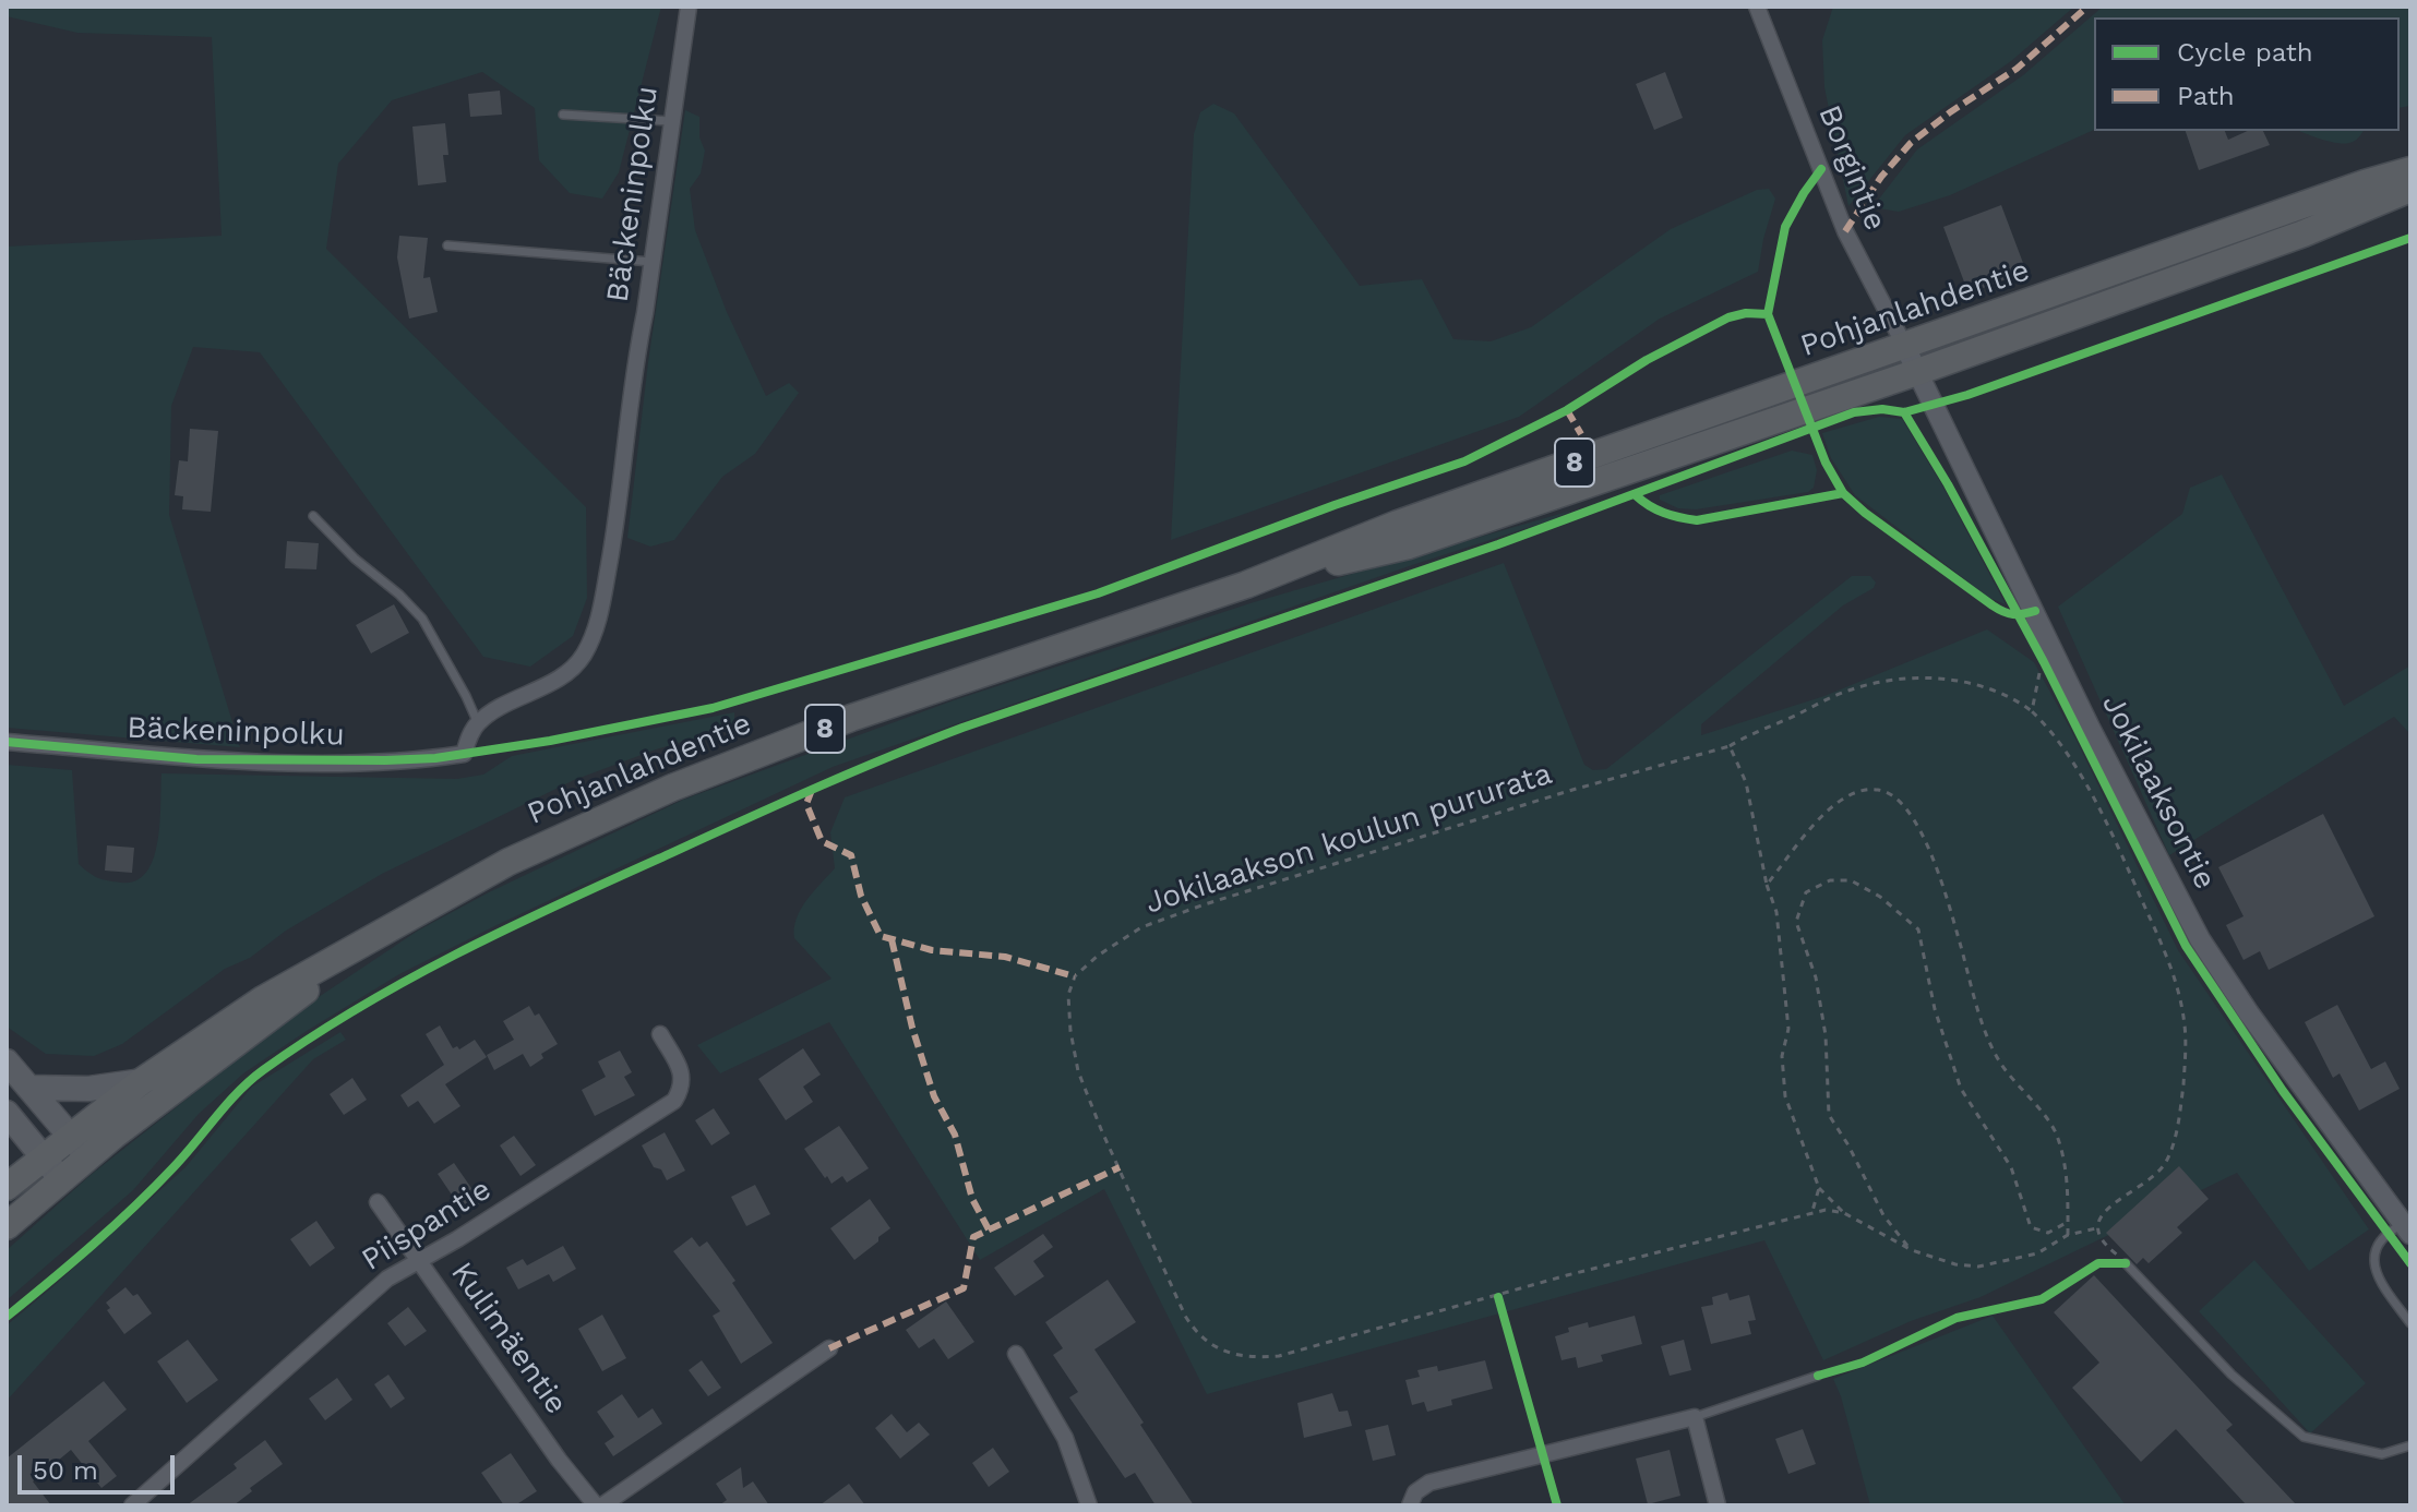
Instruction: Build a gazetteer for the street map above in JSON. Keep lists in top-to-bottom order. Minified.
{"streets":{"highway":["Pohjanlahdentie","8"],"street":["Borgintie","Bäckeninpolku","Jokilaaksontie","Piispantie","Kulimäentie"],"path":["Jokilaakson koulun pururata"]},"crossings":[["Borgintie","Pohjanlahdentie"],["Borgintie","Jokilaaksontie"],["Pohjanlahdentie","8"],["Pohjanlahdentie","Jokilaaksontie"],["Piispantie","Kulimäentie"]],"legend":["Cycle path","Path"],"scale_bar":"50 m"}
